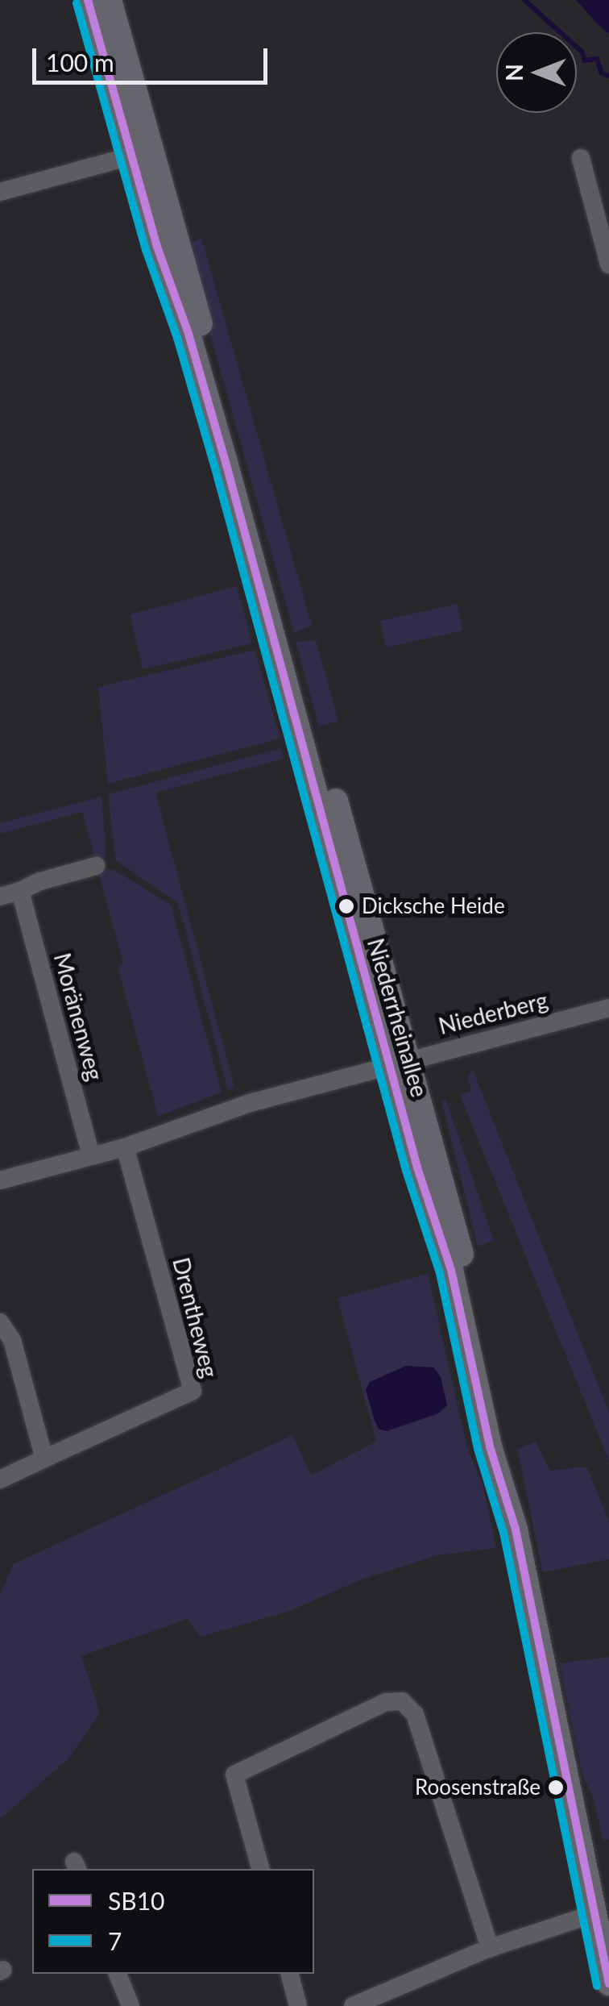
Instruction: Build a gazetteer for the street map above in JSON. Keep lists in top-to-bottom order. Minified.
{"streets":{"main road":["Niederrheinallee"],"street":["Niederberg","Moränenweg","Drentheweg"]},"crossings":[["Niederberg","Niederrheinallee"]],"places":["Dicksche Heide","Roosenstraße"],"lines":["transit line SB10","transit line 7"],"legend":["SB10","7"],"scale_bar":"100 m","north":"left"}
